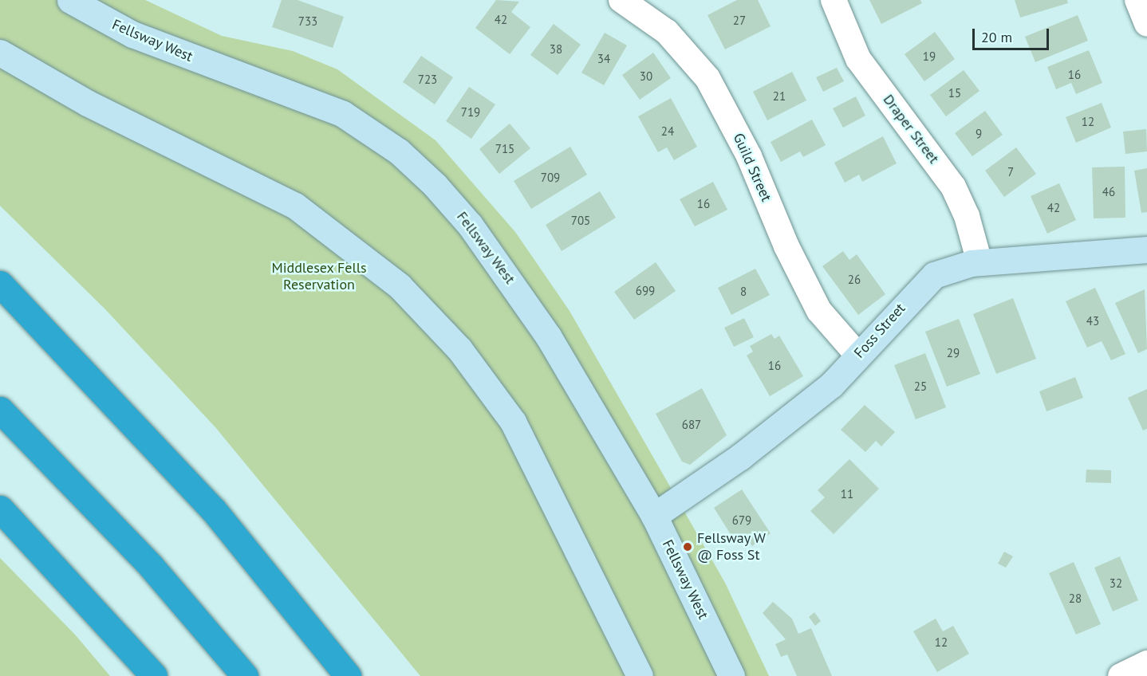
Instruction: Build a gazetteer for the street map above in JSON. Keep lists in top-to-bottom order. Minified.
{"streets":{"main road":["Fellsway West","Foss Street"],"street":["Draper Street","Guild Street"]},"crossings":[["Fellsway West","Foss Street"],["Draper Street","Foss Street"],["Guild Street","Foss Street"]],"parks":["Middlesex Fells Reservation"],"places":["Fellsway W @ Foss St"],"house_numbers":["42","27","733","38","19","34","16","30","723","15","21","719","12","24","9","715","7","709","46","16","42","705","26","699","8","43","29","16","25","687","11","679","32","28","12"],"scale_bar":"20 m"}
